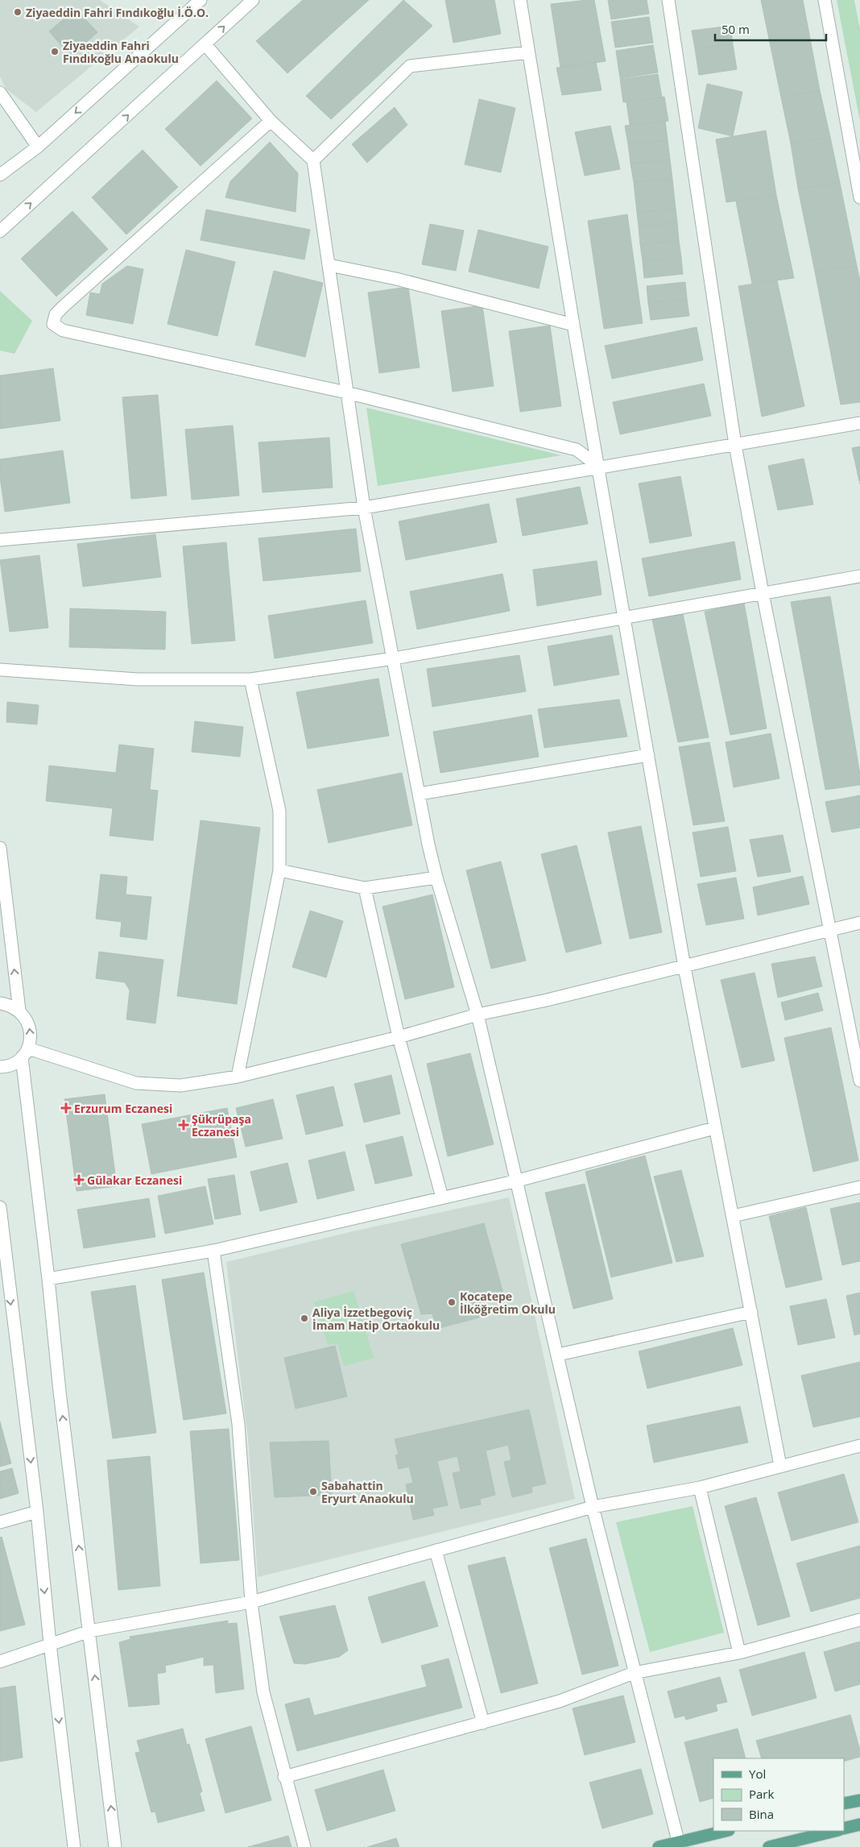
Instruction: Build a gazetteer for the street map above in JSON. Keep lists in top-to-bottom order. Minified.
{"places":{"other":["Ziyaeddin Fahri Fındıkoğlu İ.Ö.O.","Ziyaeddin Fahri Fındıkoğlu Anaokulu","Kocatepe İlköğretim Okulu","Aliya İzzetbegoviç İmam Hatip Ortaokulu","Sabahattin Eryurt Anaokulu"],"health":["Erzurum Eczanesi","Şükrüpaşa Eczanesi","Gülakar Eczanesi"]},"legend":["Yol","Park","Bina"],"scale_bar":"50 m"}
